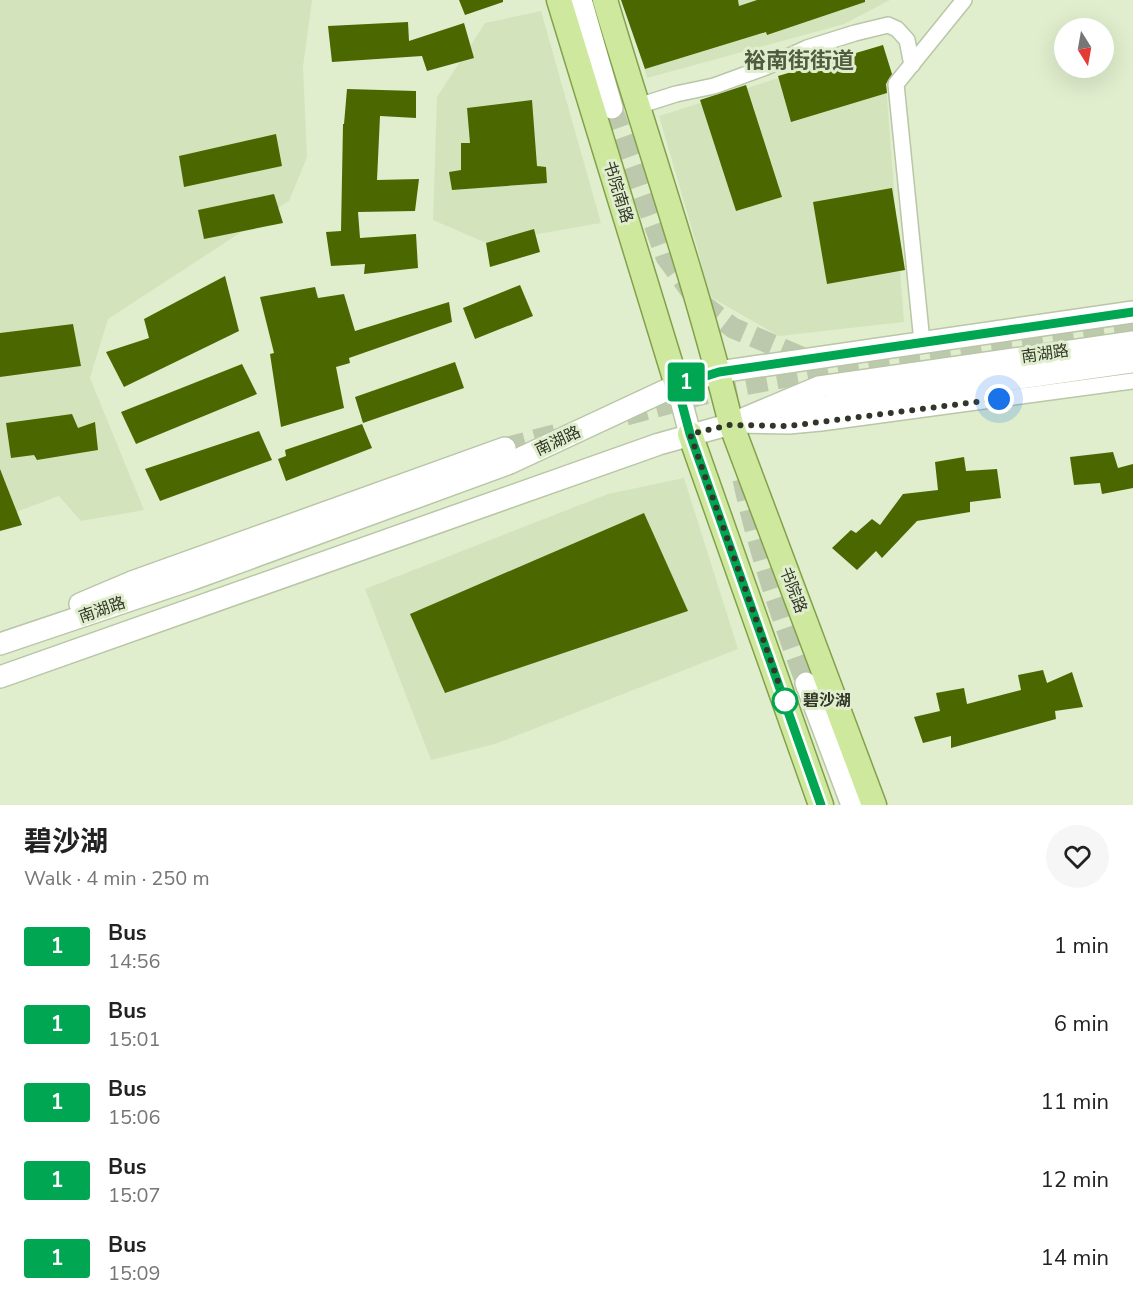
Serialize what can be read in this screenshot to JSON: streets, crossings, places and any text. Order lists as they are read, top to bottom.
{
  "streets": {
    "main road": ["书院南路", "南湖路", "书院路"]
  },
  "crossings": [
    ["书院南路", "南湖路"],
    ["南湖路", "书院路"]
  ],
  "districts": ["裕南街街道"],
  "places": ["碧沙湖"],
  "lines": ["bus line 1"],
  "north": "bottom",
  "page": {
    "on_map": "1",
    "heading": ["碧沙湖", "Walk · 4 min · 250 m"],
    "list": [
      {
        "mark": "1",
        "name": "Bus",
        "note": "14:56",
        "value": "1 min"
      },
      {
        "mark": "1",
        "name": "Bus",
        "note": "15:01",
        "value": "6 min"
      },
      {
        "mark": "1",
        "name": "Bus",
        "note": "15:06",
        "value": "11 min"
      },
      {
        "mark": "1",
        "name": "Bus",
        "note": "15:07",
        "value": "12 min"
      },
      {
        "mark": "1",
        "name": "Bus",
        "note": "15:09",
        "value": "14 min"
      }
    ]
  }
}
